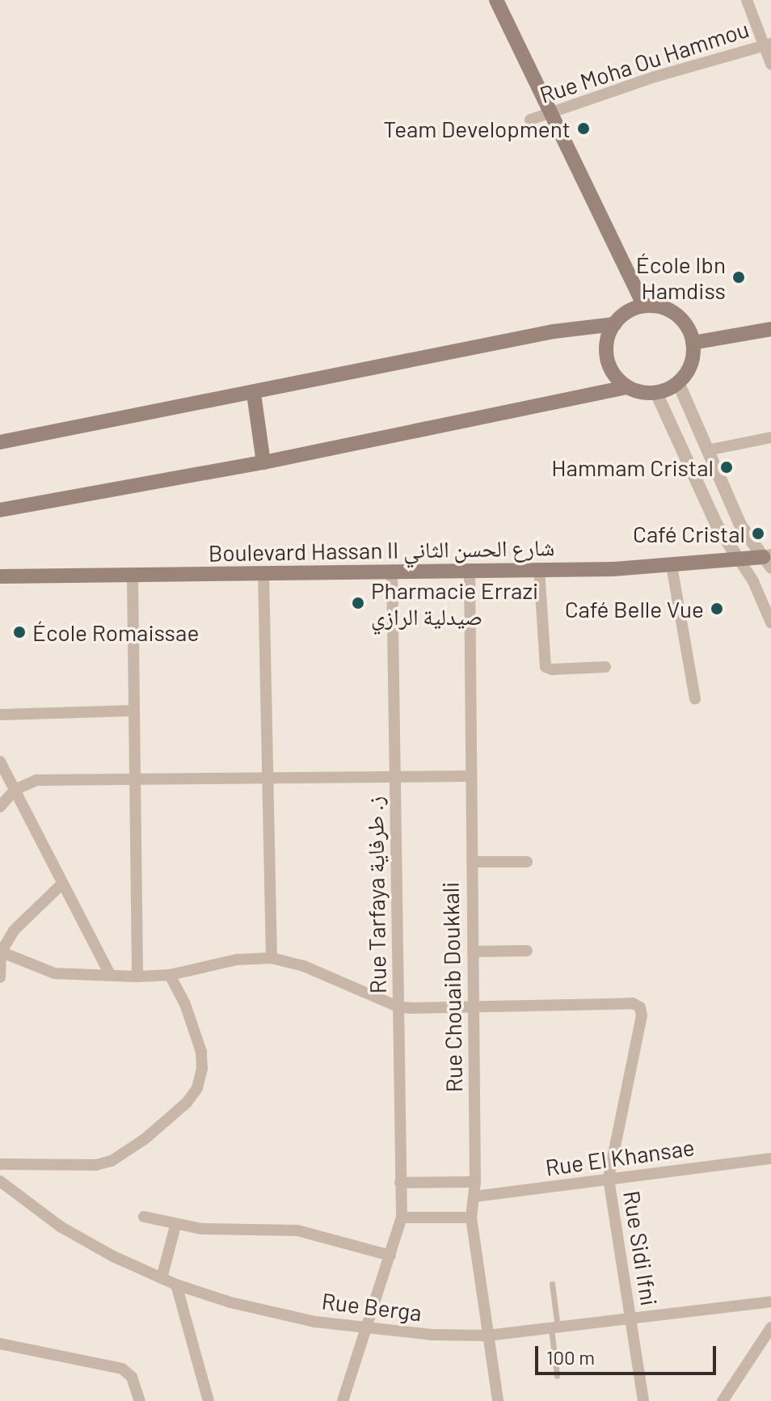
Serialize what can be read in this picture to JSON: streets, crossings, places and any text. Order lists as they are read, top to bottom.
{
  "streets": {
    "main road": ["Boulevard Hassan II شارع الحسن الثاني"],
    "street": [
      "Rue Moha Ou Hammou",
      "Rue Tarfaya ز. طرفاية",
      "Rue Chouaib Doukkali",
      "Rue El Khansae",
      "Rue Sidi Ifni",
      "Rue Berga"
    ]
  },
  "crossings": [
    ["Boulevard Hassan II شارع الحسن الثاني", "Rue Tarfaya ز. طرفاية"],
    ["Boulevard Hassan II شارع الحسن الثاني", "Rue Chouaib Doukkali"],
    ["Rue Tarfaya ز. طرفاية", "Rue Berga"],
    ["Rue Chouaib Doukkali", "Rue El Khansae"],
    ["Rue Chouaib Doukkali", "Rue Berga"],
    ["Rue El Khansae", "Rue Sidi Ifni"],
    ["Rue Sidi Ifni", "Rue Berga"]
  ],
  "places": [
    "Team Development",
    "École Ibn Hamdiss",
    "Hammam Cristal",
    "Café Cristal",
    "Pharmacie Errazi صيدلية الرازي",
    "Café Belle Vue",
    "École Romaissae"
  ],
  "scale_bar": "100 m"
}
